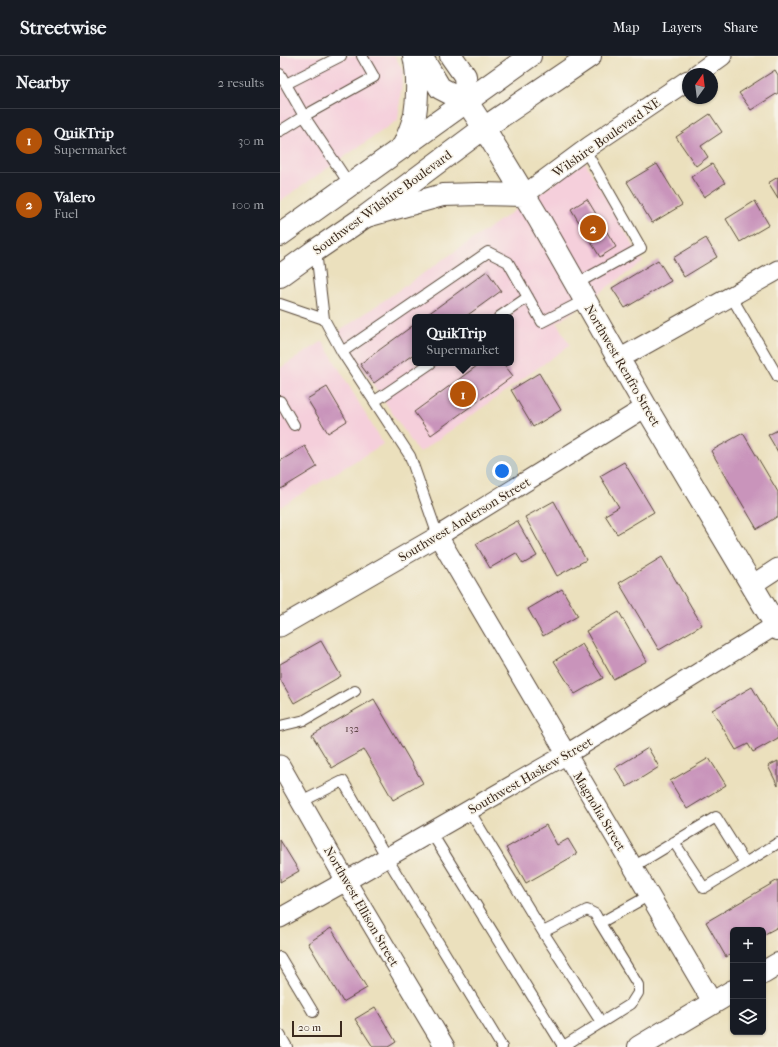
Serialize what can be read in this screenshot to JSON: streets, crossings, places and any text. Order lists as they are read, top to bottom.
{
  "streets": {
    "main road": ["Southwest Wilshire Boulevard", "Northwest Renfro Street"],
    "street": [
      "Wilshire Boulevard NE",
      "Southwest Anderson Street",
      "Southwest Haskew Street",
      "Magnolia Street",
      "Northwest Ellison Street"
    ]
  },
  "crossings": [
    ["Wilshire Boulevard NE", "Northwest Renfro Street"],
    ["Southwest Wilshire Boulevard", "Northwest Renfro Street"],
    ["Northwest Renfro Street", "Southwest Anderson Street"],
    ["Northwest Renfro Street", "Southwest Haskew Street"],
    ["Southwest Anderson Street", "Magnolia Street"],
    ["Southwest Haskew Street", "Magnolia Street"],
    ["Southwest Haskew Street", "Northwest Ellison Street"]
  ],
  "house_numbers": ["132"],
  "scale_bar": "20 m",
  "north": "top",
  "page": {
    "header": "Streetwise",
    "nav": ["Map", "Layers", "Share"],
    "heading": ["Nearby", "2 results"],
    "list": [
      {
        "mark": "1",
        "name": "QuikTrip",
        "note": "Supermarket",
        "value": "30 m"
      },
      {
        "mark": "2",
        "name": "Valero",
        "note": "Fuel",
        "value": "100 m"
      }
    ],
    "pins": ["2", "1"],
    "popup": ["QuikTrip", "Supermarket"],
    "map_buttons": ["+", "−"],
    "scale": "20 m"
  }
}
